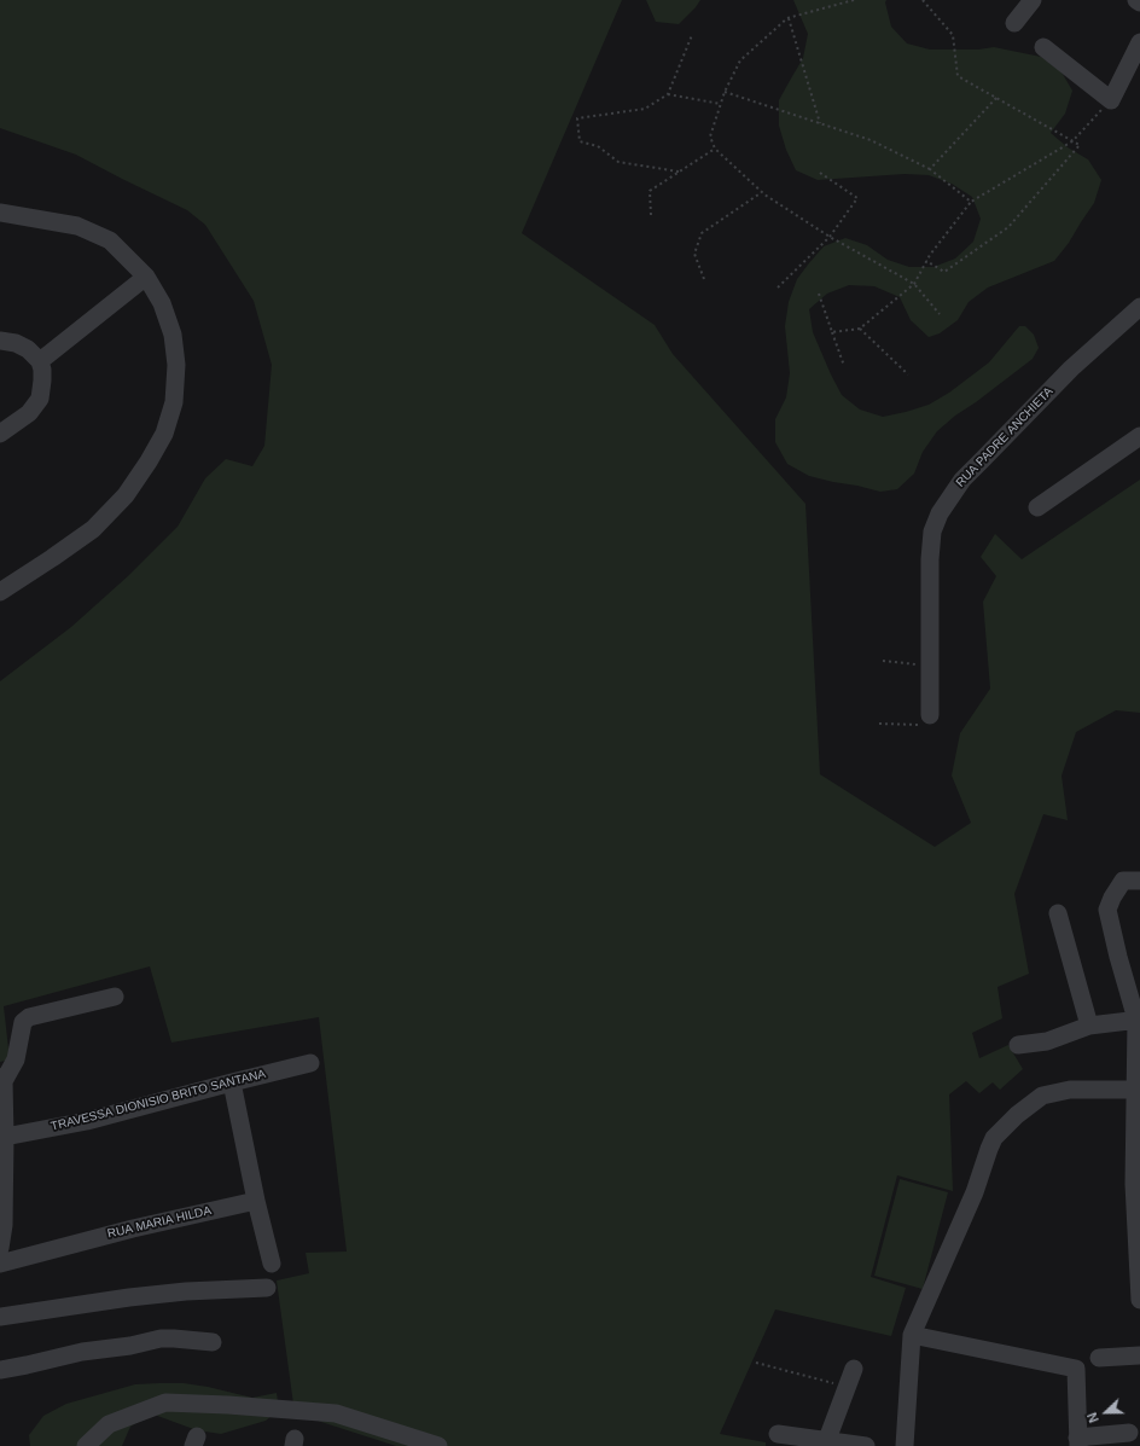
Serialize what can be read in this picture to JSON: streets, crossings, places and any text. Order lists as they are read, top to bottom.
{
  "streets": {
    "street": ["RUA PADRE ANCHIETA", "TRAVESSA DIONISIO BRITO SANTANA", "RUA MARIA HILDA"]
  },
  "north": "left"
}
